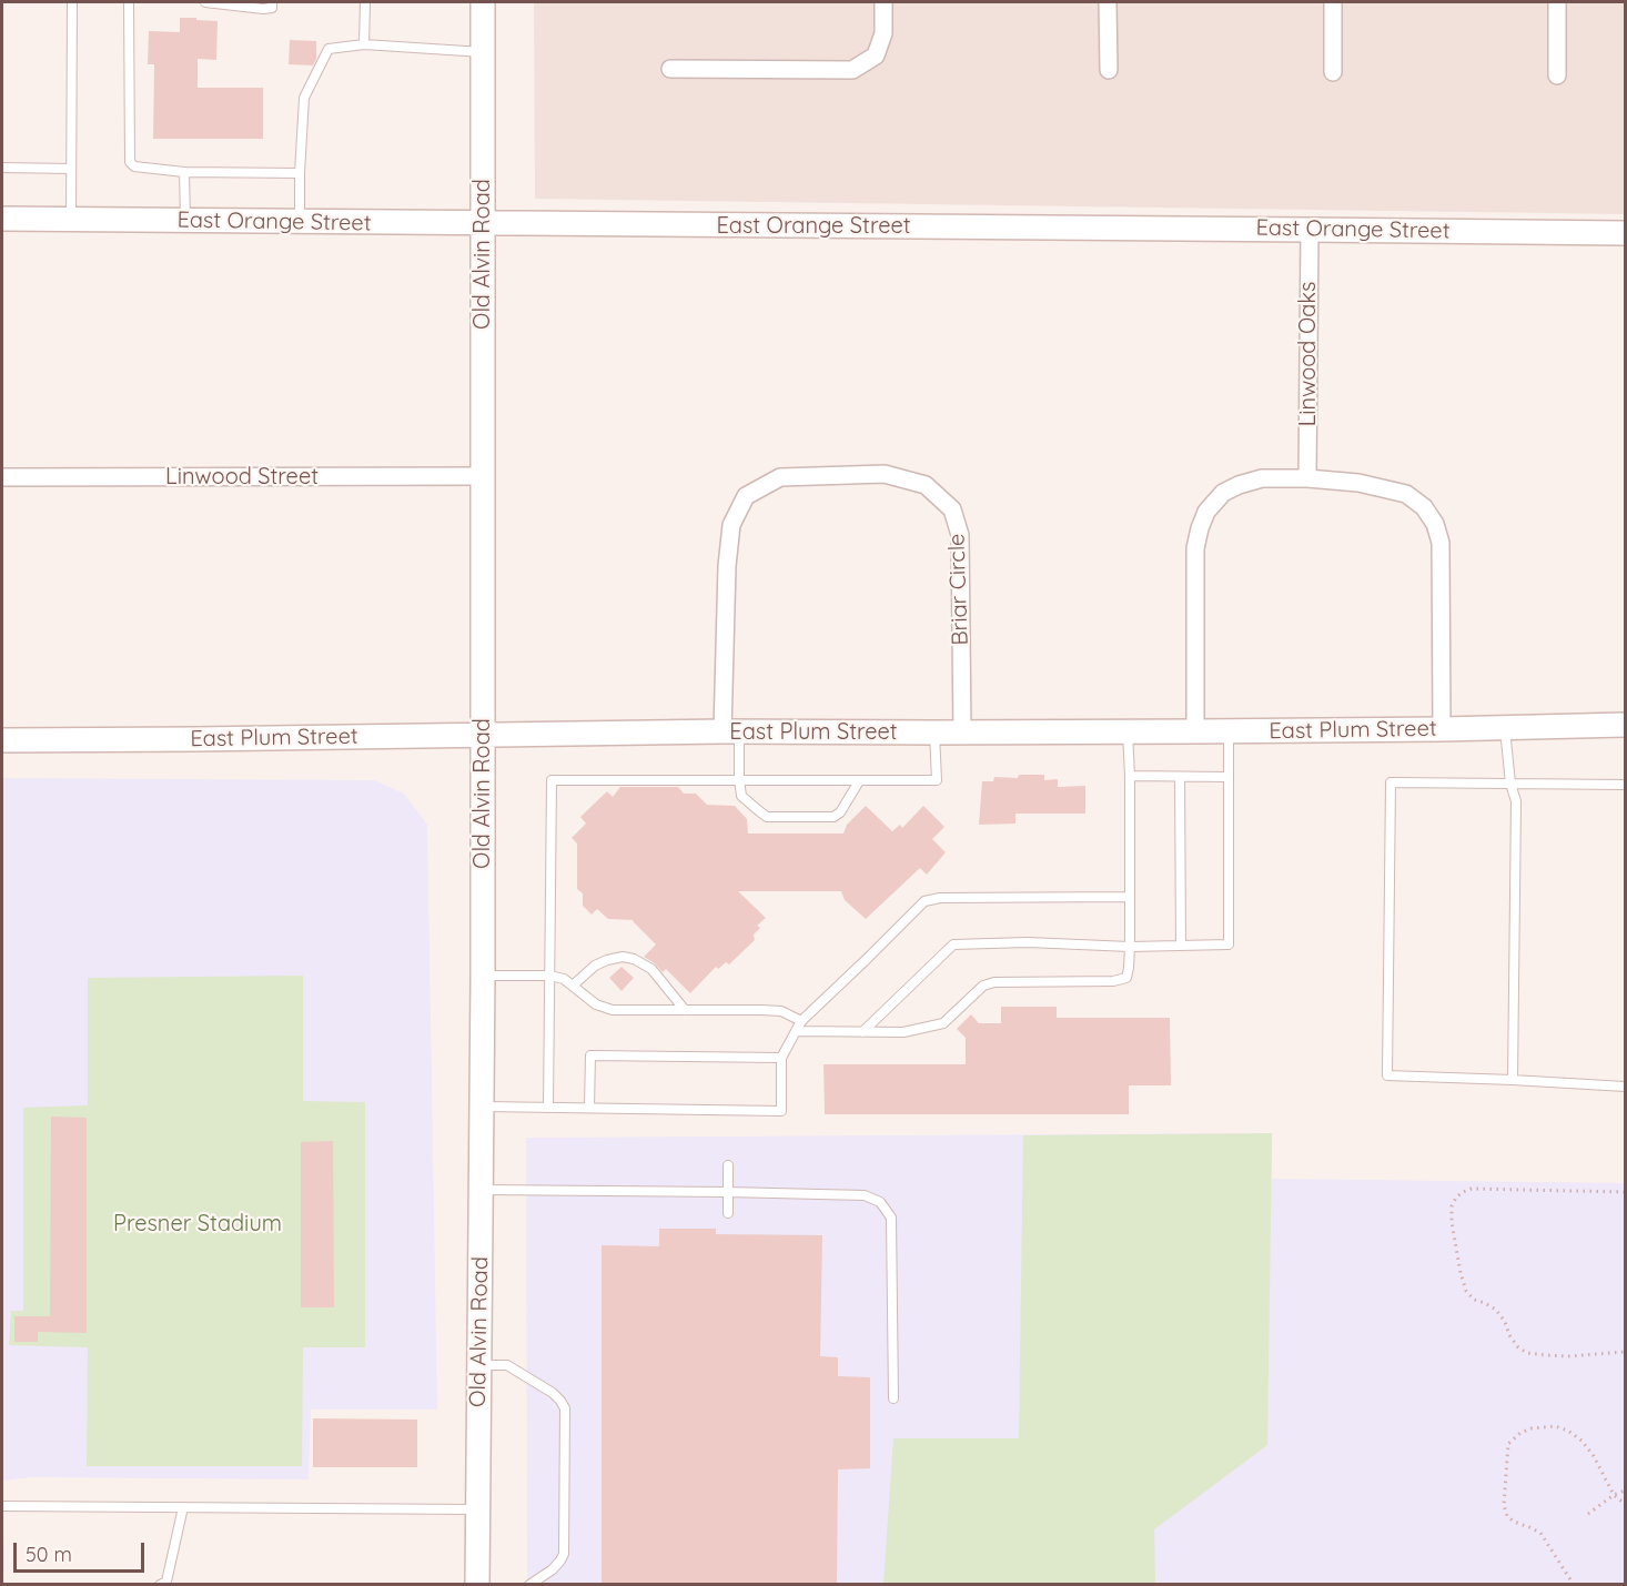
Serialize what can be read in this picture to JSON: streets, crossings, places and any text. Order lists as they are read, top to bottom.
{
  "streets": {
    "street": [
      "East Orange Street",
      "Old Alvin Road",
      "Linwood Oaks",
      "Linwood Street",
      "Briar Circle",
      "East Plum Street"
    ]
  },
  "crossings": [
    ["East Orange Street", "Old Alvin Road"],
    ["East Orange Street", "Linwood Oaks"],
    ["Old Alvin Road", "Linwood Street"],
    ["Old Alvin Road", "East Plum Street"],
    ["Briar Circle", "East Plum Street"]
  ],
  "parks": ["Presner Stadium"],
  "scale_bar": "50 m"
}
